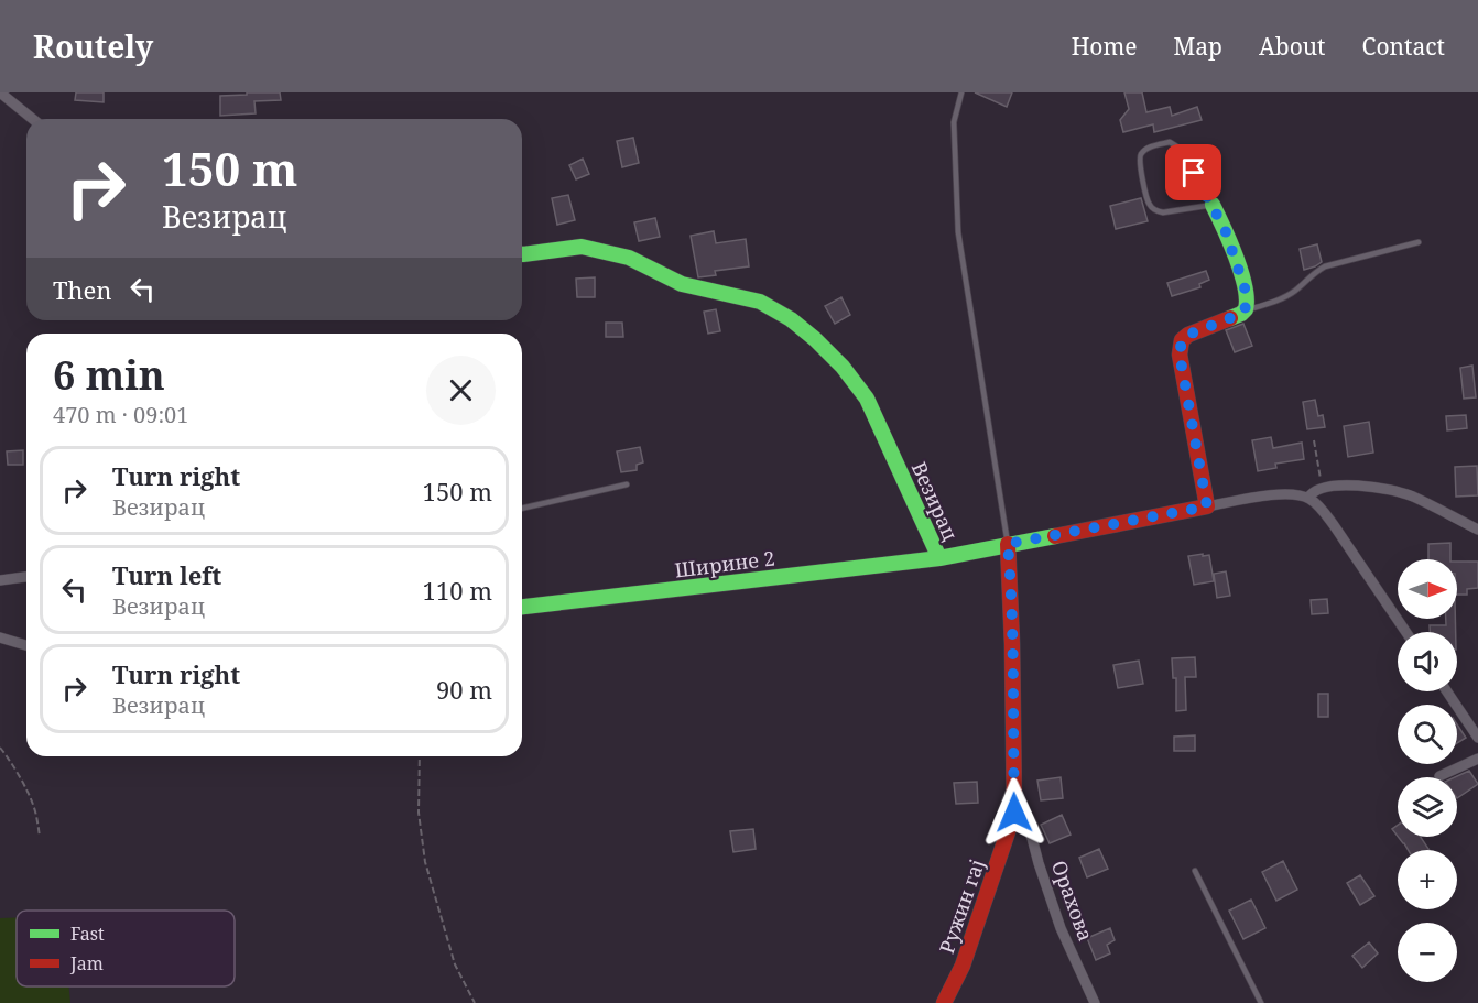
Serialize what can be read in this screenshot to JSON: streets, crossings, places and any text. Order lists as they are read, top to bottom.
{
  "streets": {
    "street": [
      "Везирац",
      "Ширине 2",
      "Орахова",
      "Ружин гај"
    ]
  },
  "crossings": [
    ["Везирац", "Ширине 2"],
    ["Везирац", "Ружин гај"],
    ["Орахова", "Ружин гај"]
  ],
  "legend": ["Fast", "Jam"],
  "north": "right",
  "page": {
    "header": "Routely",
    "nav": [
      "Home",
      "Map",
      "About",
      "Contact"
    ],
    "turn": ["150 m", "Везирац"],
    "then": "Then",
    "heading": ["6 min", "470 m · 09:01"],
    "list": [
      {
        "name": "Turn right",
        "note": "Везирац",
        "value": "150 m"
      },
      {
        "name": "Turn left",
        "note": "Везирац",
        "value": "110 m"
      },
      {
        "name": "Turn right",
        "note": "Везирац",
        "value": "90 m"
      }
    ],
    "map_buttons": ["+", "−"]
  }
}
